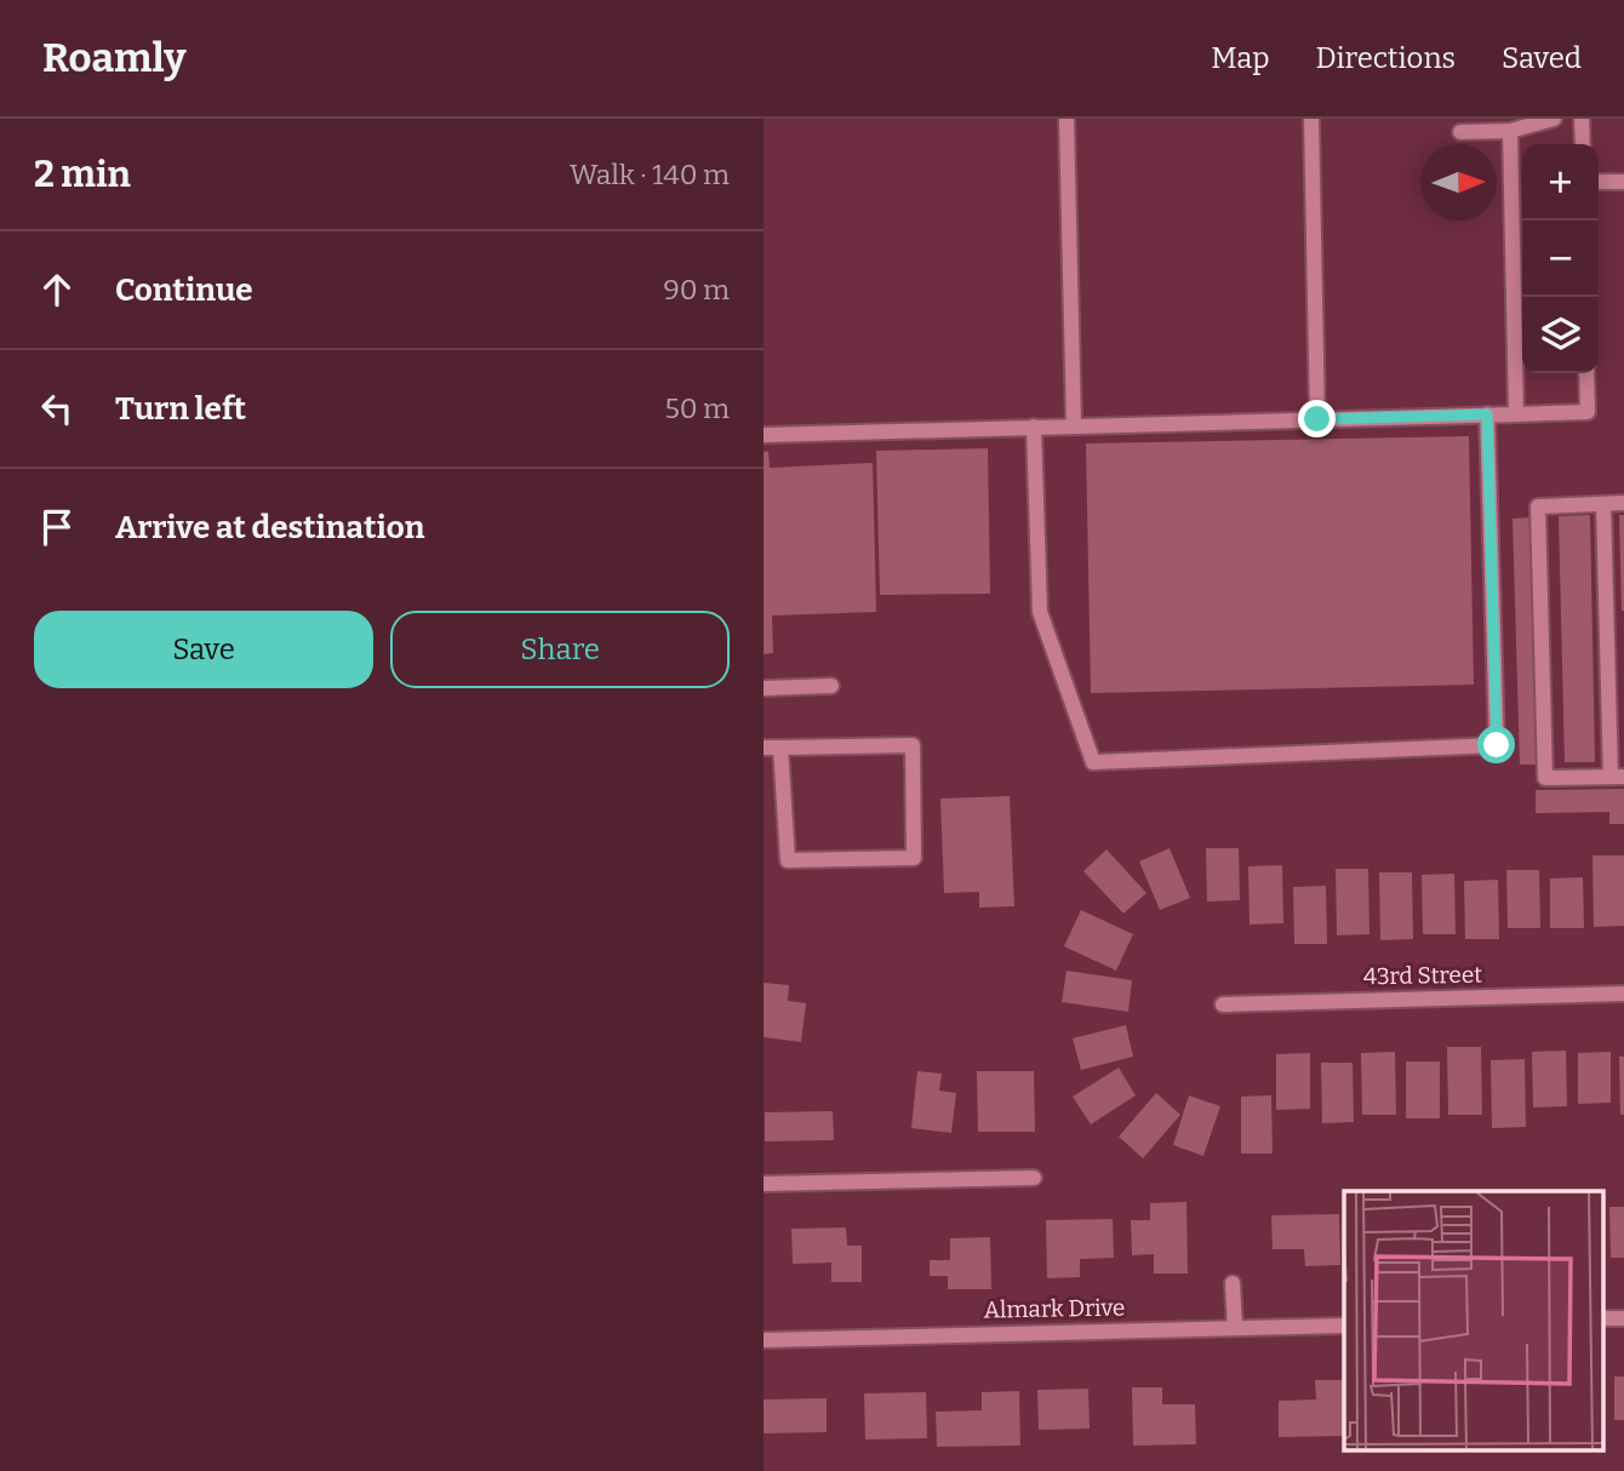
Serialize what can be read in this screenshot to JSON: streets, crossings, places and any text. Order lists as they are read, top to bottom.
{
  "streets": {
    "street": ["43rd Street", "Almark Drive"]
  },
  "north": "right",
  "page": {
    "header": "Roamly",
    "nav": ["Map", "Directions", "Saved"],
    "heading": ["2 min", "Walk · 140 m"],
    "map_buttons": ["+", "−"],
    "list": [
      ["Continue", "90 m"],
      ["Turn left", "50 m"],
      "Arrive at destination"
    ],
    "buttons": ["Save", "Share"]
  }
}
